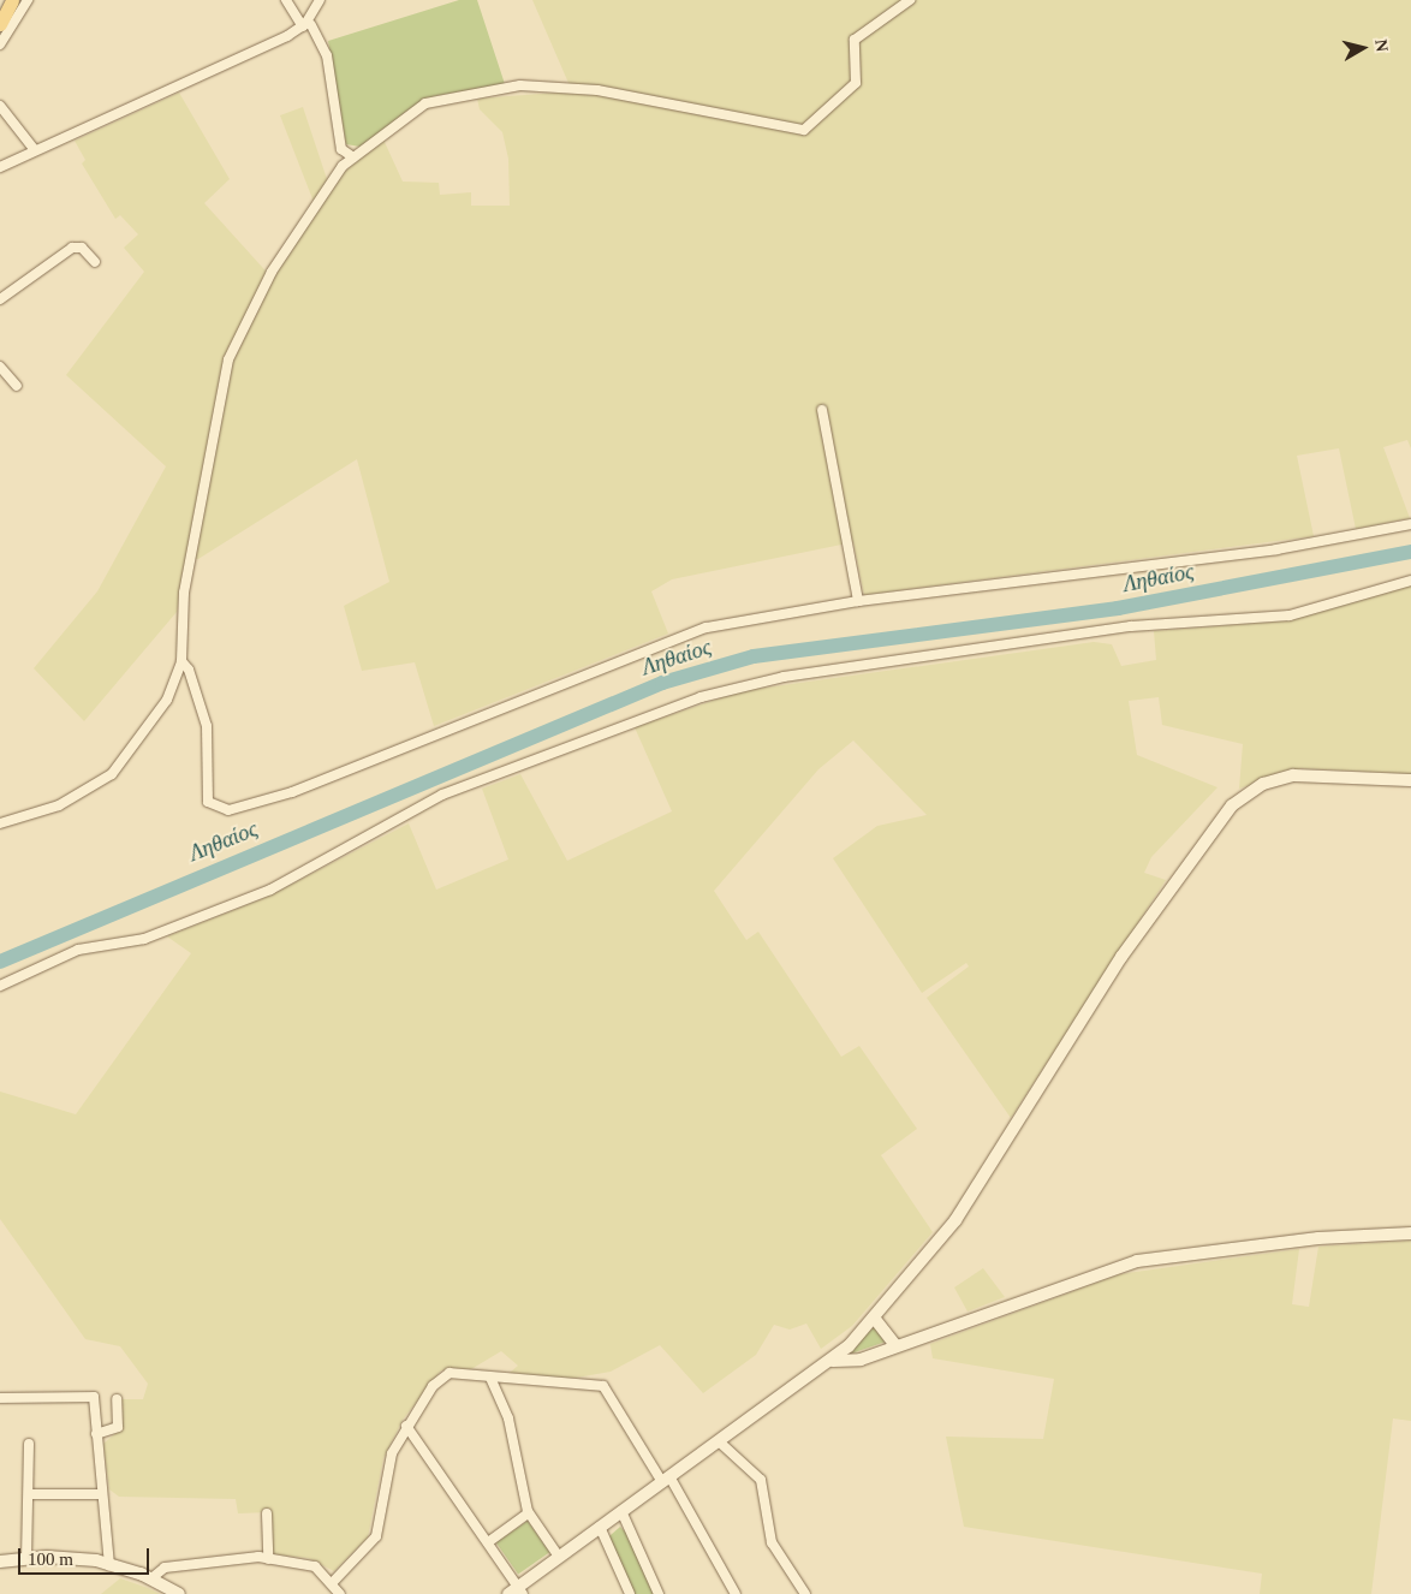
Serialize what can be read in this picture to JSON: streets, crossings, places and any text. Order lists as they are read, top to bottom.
{
  "water": ["Ληθαίος"],
  "scale_bar": "100 m",
  "north": "right"
}
